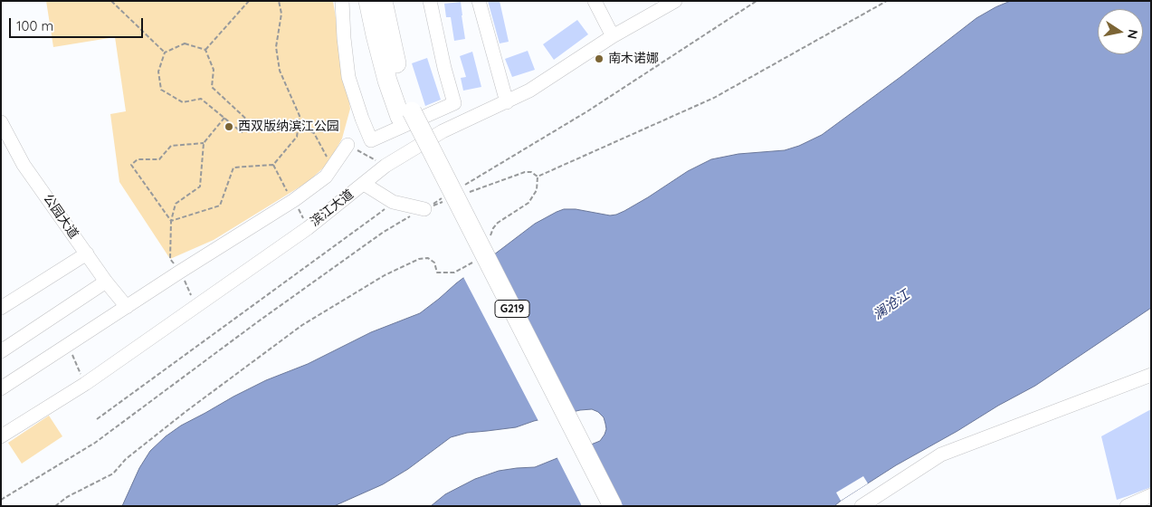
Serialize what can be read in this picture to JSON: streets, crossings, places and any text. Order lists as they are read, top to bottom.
{
  "streets": {
    "highway": ["G219"],
    "street": ["滨江大道", "公园大道"]
  },
  "water": ["澜沧江"],
  "places": ["南木诺娜", "西双版纳滨江公园"],
  "scale_bar": "100 m",
  "north": "right"
}
